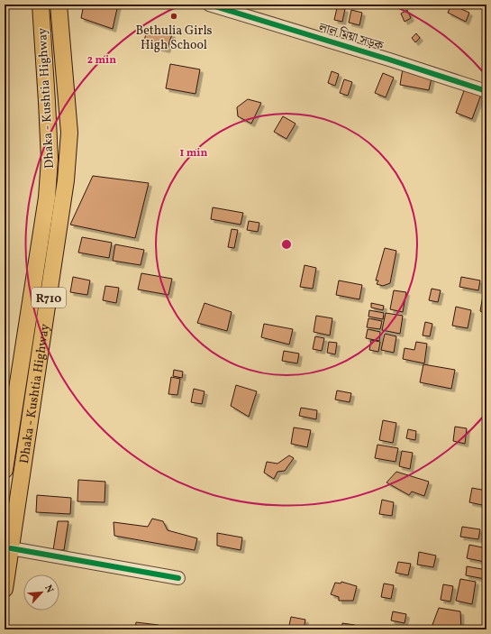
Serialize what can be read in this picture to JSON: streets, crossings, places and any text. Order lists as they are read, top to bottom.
{
  "streets": {
    "main road": ["Dhaka - Kushtia Highway", "R710"],
    "street": ["লাল মিয়া সড়ক"]
  },
  "places": ["Bethulia Girls High School"],
  "north": "top right",
  "rings": ["2 min", "1 min"]
}
